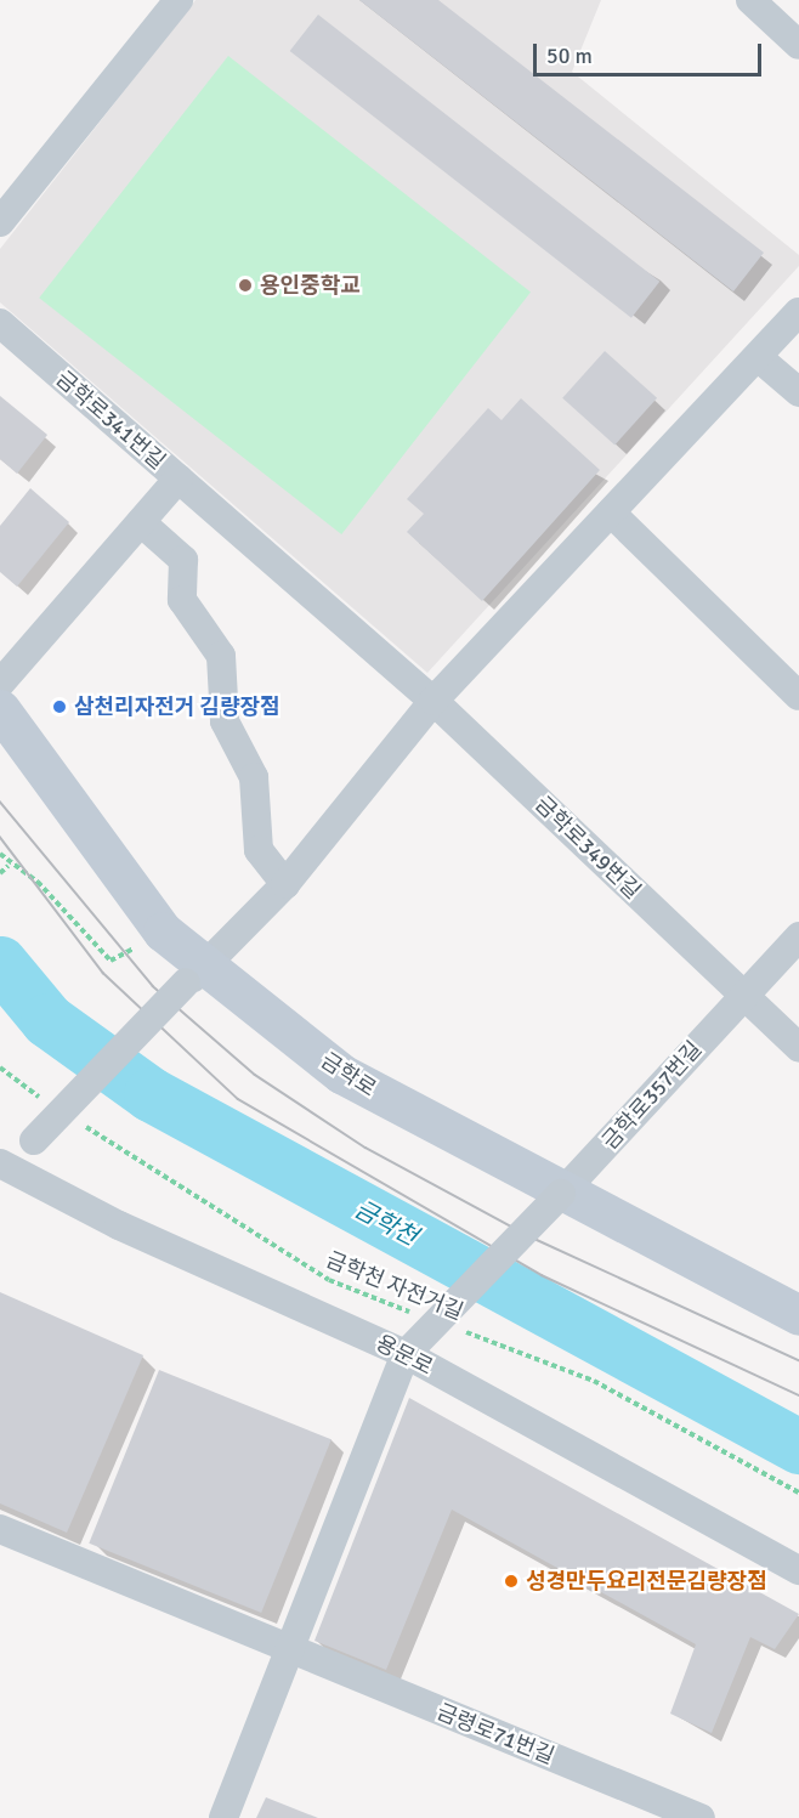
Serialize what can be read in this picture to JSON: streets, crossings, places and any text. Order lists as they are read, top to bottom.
{
  "streets": {
    "main road": ["금학로"],
    "street": [
      "금학로341번길",
      "금학로349번길",
      "금학로357번길",
      "용문로",
      "금령로71번길"
    ],
    "path": ["금학천 자전거길"]
  },
  "crossings": [
    ["금학로341번길", "금학로349번길"],
    ["금학로349번길", "금학로357번길"],
    ["금학로", "금학로357번길"],
    ["금학로357번길", "용문로"]
  ],
  "water": ["금학천"],
  "places": ["용인중학교", "삼천리자전거 김량장점", "성경만두요리전문김량장점"],
  "scale_bar": "50 m"
}
